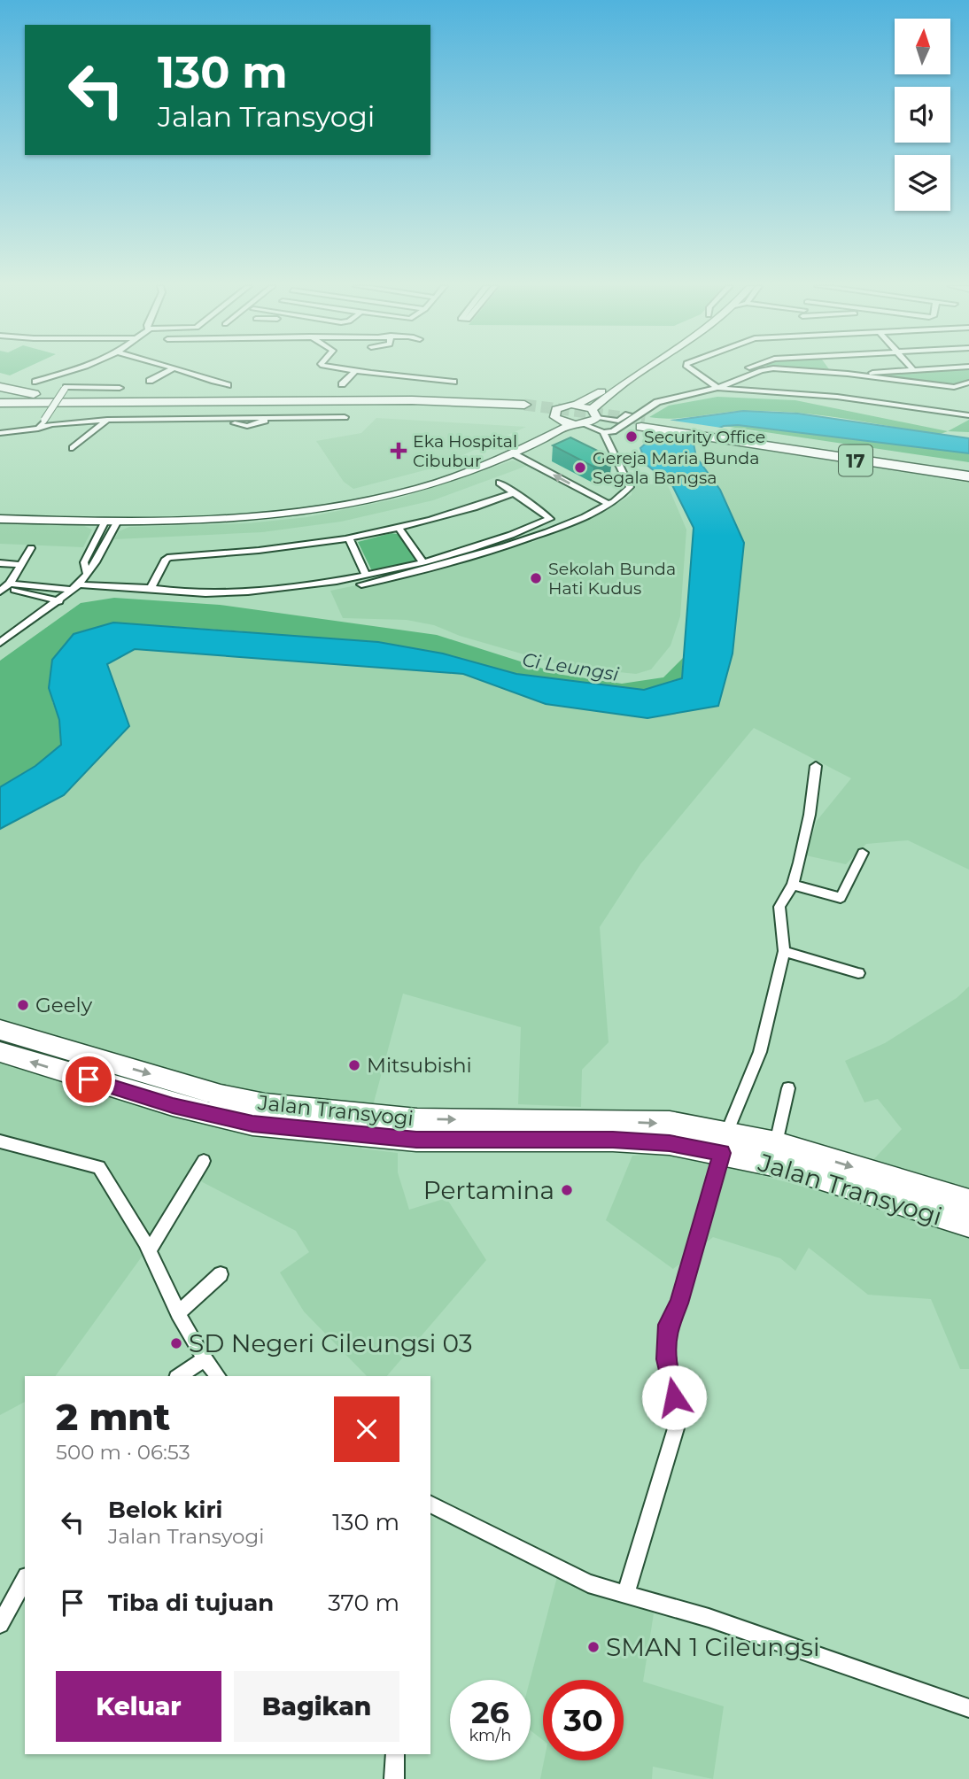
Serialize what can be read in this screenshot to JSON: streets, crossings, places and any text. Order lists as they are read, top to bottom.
{
  "streets": {
    "highway": ["17", "Jalan Transyogi"]
  },
  "water": ["Ci Leungsi"],
  "places": {
    "other": [
      "Security Office",
      "Gereja Maria Bunda Segala Bangsa",
      "Sekolah Bunda Hati Kudus",
      "Geely",
      "Mitsubishi",
      "Pertamina",
      "SD Negeri Cileungsi 03",
      "SMAN 1 Cileungsi"
    ],
    "health": ["Eka Hospital Cibubur"]
  },
  "north": "top",
  "page": {
    "turn": ["130 m", "Jalan Transyogi"],
    "heading": ["2 mnt", "500 m · 06:53"],
    "list": [
      {
        "name": "Belok kiri",
        "note": "Jalan Transyogi",
        "value": "130 m"
      },
      {
        "name": "Tiba di tujuan",
        "value": "370 m"
      }
    ],
    "buttons": ["Keluar", "Bagikan"],
    "speed": "26 km/h",
    "limit": "30"
  }
}
